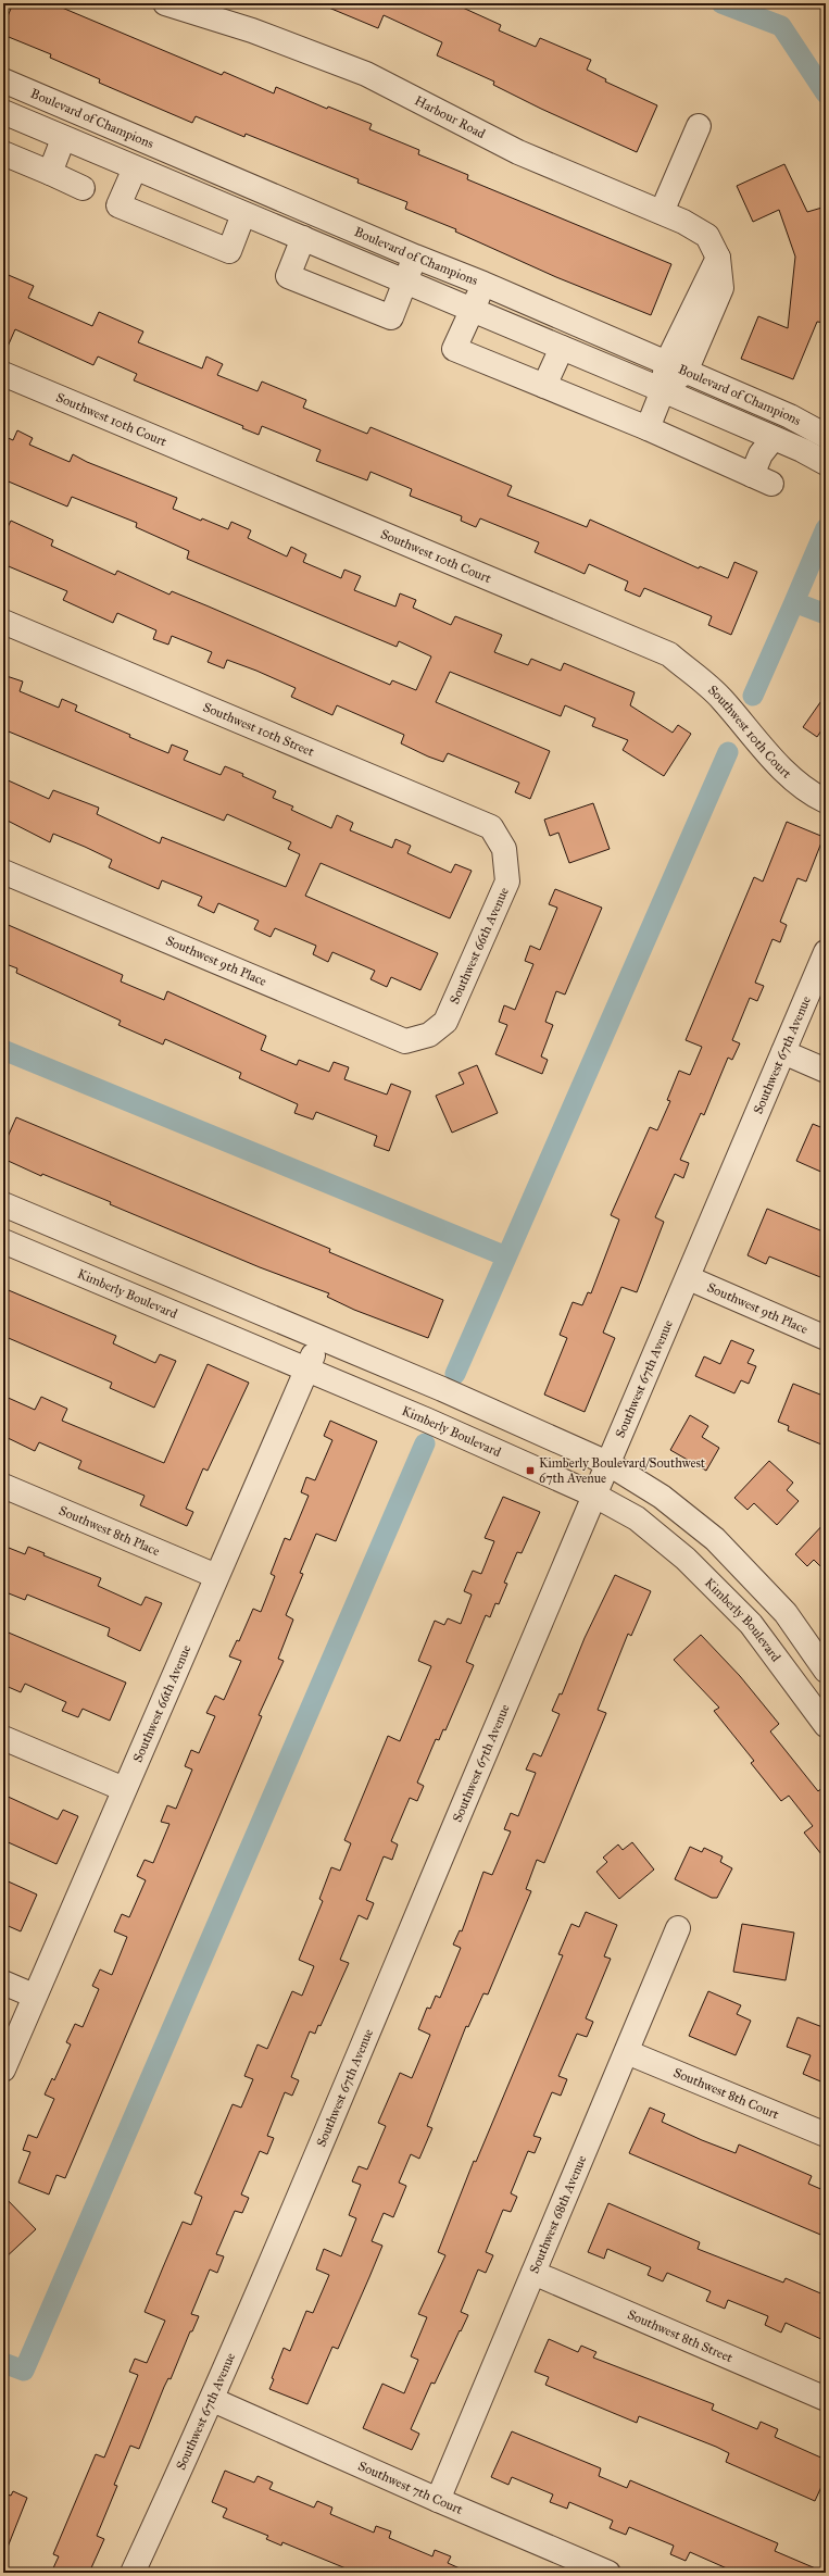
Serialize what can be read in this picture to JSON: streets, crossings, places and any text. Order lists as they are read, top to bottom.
{
  "streets": {
    "street": [
      "Harbour Road",
      "Boulevard of Champions",
      "Southwest 10th Court",
      "Southwest 10th Street",
      "Southwest 66th Avenue",
      "Southwest 9th Place",
      "Southwest 67th Avenue",
      "Kimberly Boulevard",
      "Southwest 8th Place",
      "Southwest 8th Court",
      "Southwest 68th Avenue",
      "Southwest 8th Street",
      "Southwest 7th Court"
    ]
  },
  "crossings": [
    ["Harbour Road", "Boulevard of Champions"],
    ["Southwest 10th Street", "Southwest 66th Avenue"],
    ["Southwest 66th Avenue", "Southwest 9th Place"],
    ["Southwest 66th Avenue", "Kimberly Boulevard"],
    ["Southwest 66th Avenue", "Southwest 8th Place"],
    ["Southwest 9th Place", "Southwest 67th Avenue"],
    ["Southwest 67th Avenue", "Kimberly Boulevard"],
    ["Southwest 67th Avenue", "Southwest 7th Court"],
    ["Southwest 8th Court", "Southwest 68th Avenue"],
    ["Southwest 68th Avenue", "Southwest 8th Street"],
    ["Southwest 68th Avenue", "Southwest 7th Court"]
  ],
  "places": {
    "transit": ["Kimberly Boulevard/Southwest 67th Avenue"]
  }
}
